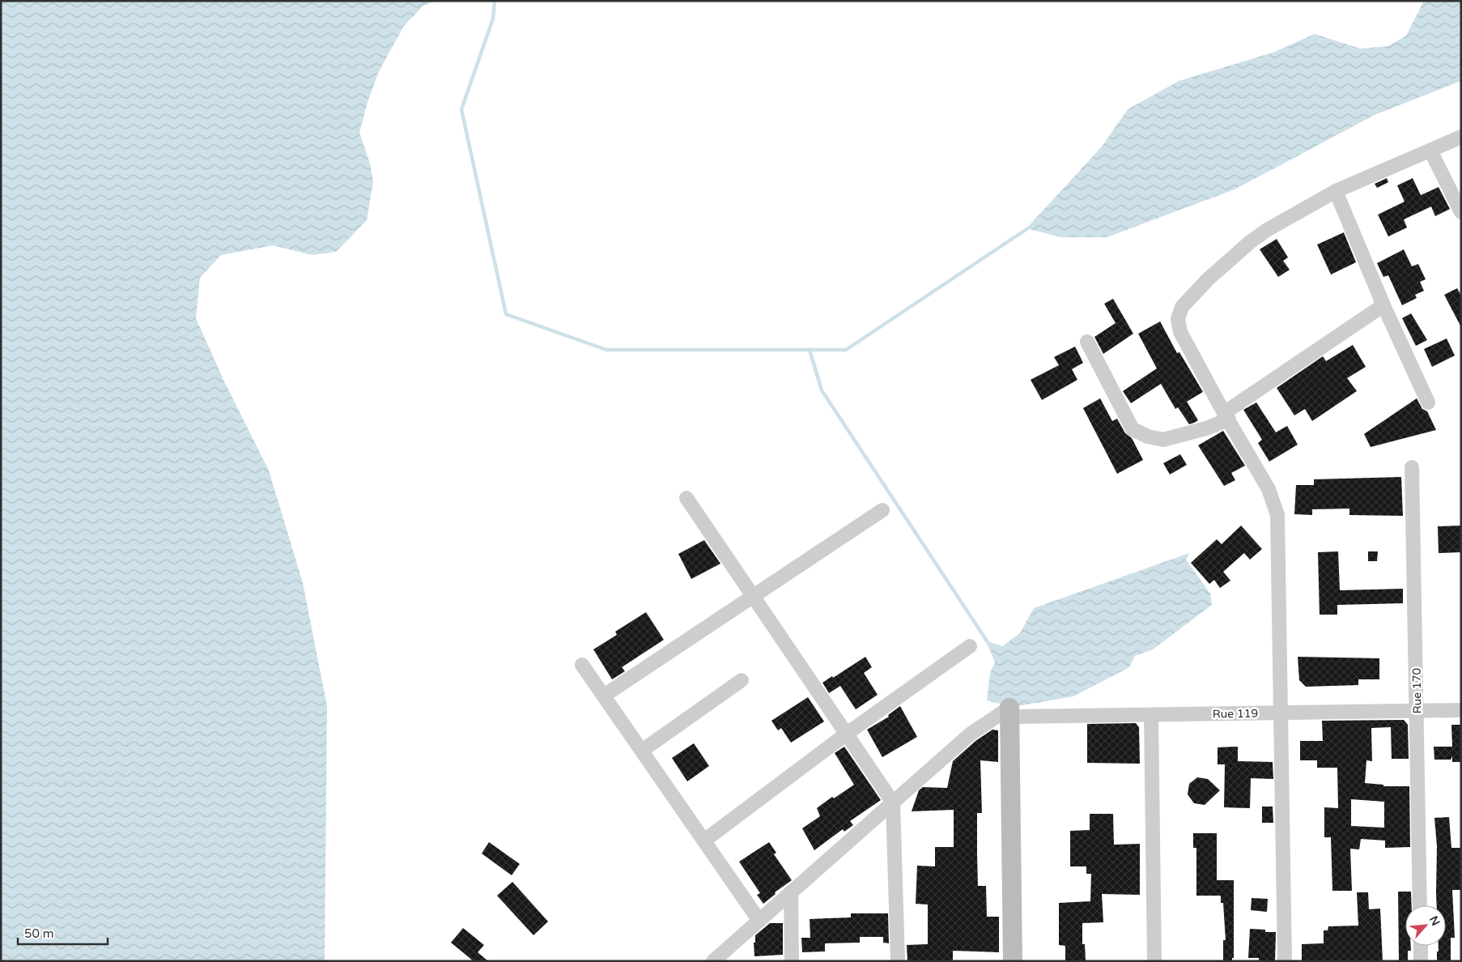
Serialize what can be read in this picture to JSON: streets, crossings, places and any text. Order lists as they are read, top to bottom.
{
  "streets": {
    "street": ["Rue 170", "Rue 119"]
  },
  "crossings": [
    ["Rue 170", "Rue 119"]
  ],
  "scale_bar": "50 m",
  "north": "top right"
}
